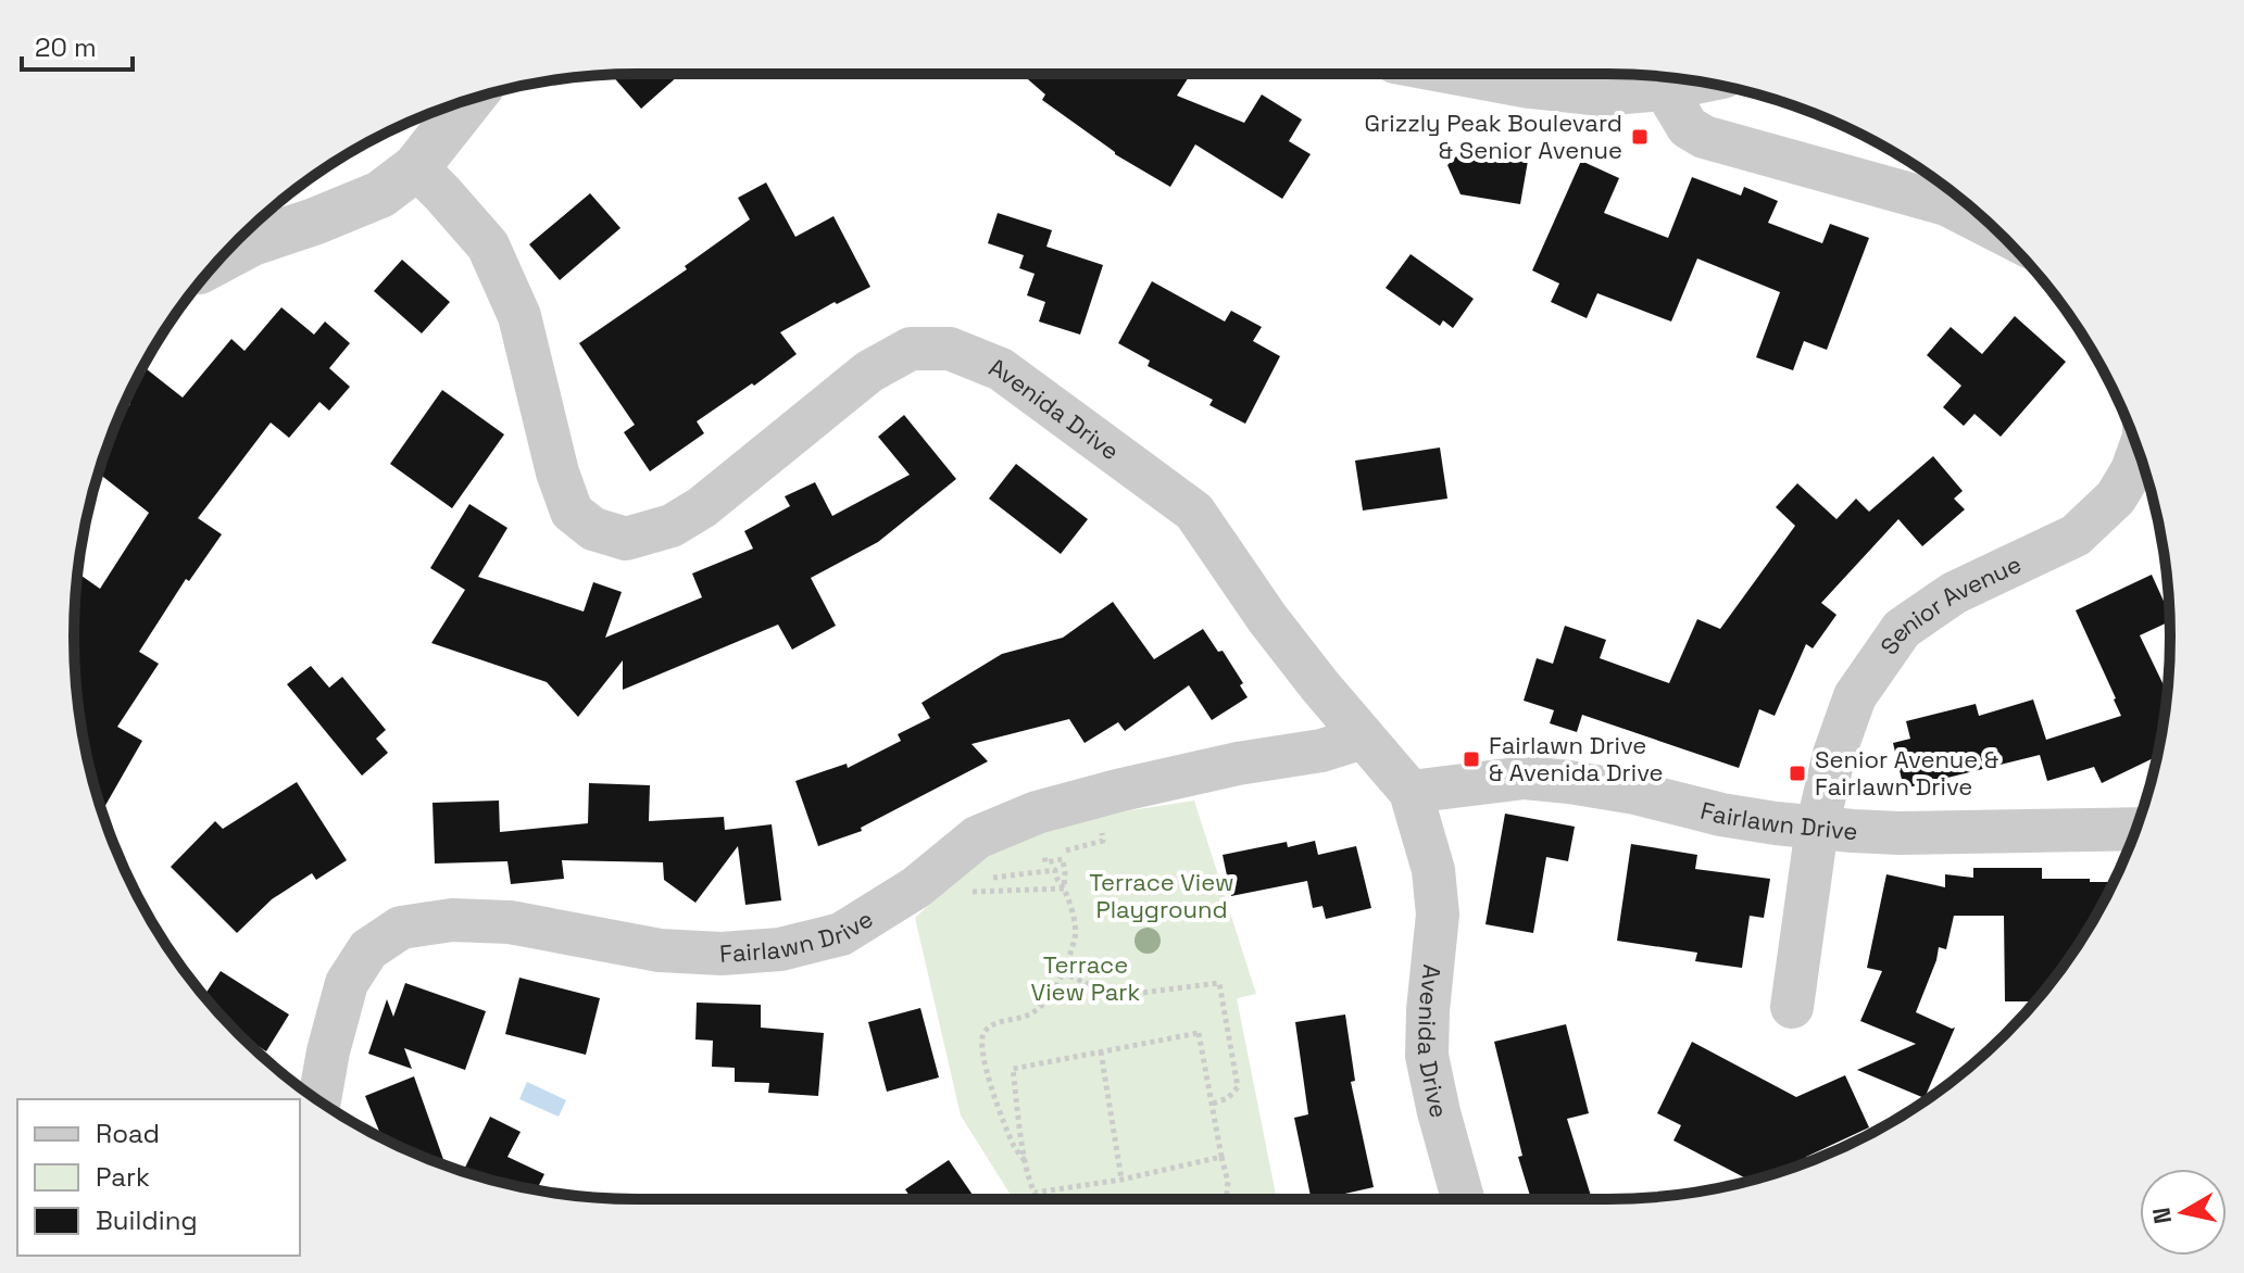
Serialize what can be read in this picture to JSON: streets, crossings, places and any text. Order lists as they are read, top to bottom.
{
  "streets": {
    "street": ["Avenida Drive", "Senior Avenue", "Fairlawn Drive"]
  },
  "crossings": [
    ["Avenida Drive", "Fairlawn Drive"],
    ["Senior Avenue", "Fairlawn Drive"]
  ],
  "parks": ["Terrace View Playground", "Terrace View Park"],
  "places": {
    "transit": ["Grizzly Peak Boulevard & Senior Avenue", "Fairlawn Drive & Avenida Drive", "Senior Avenue & Fairlawn Drive"]
  },
  "legend": ["Road", "Park", "Building"],
  "scale_bar": "20 m",
  "north": "left"
}
